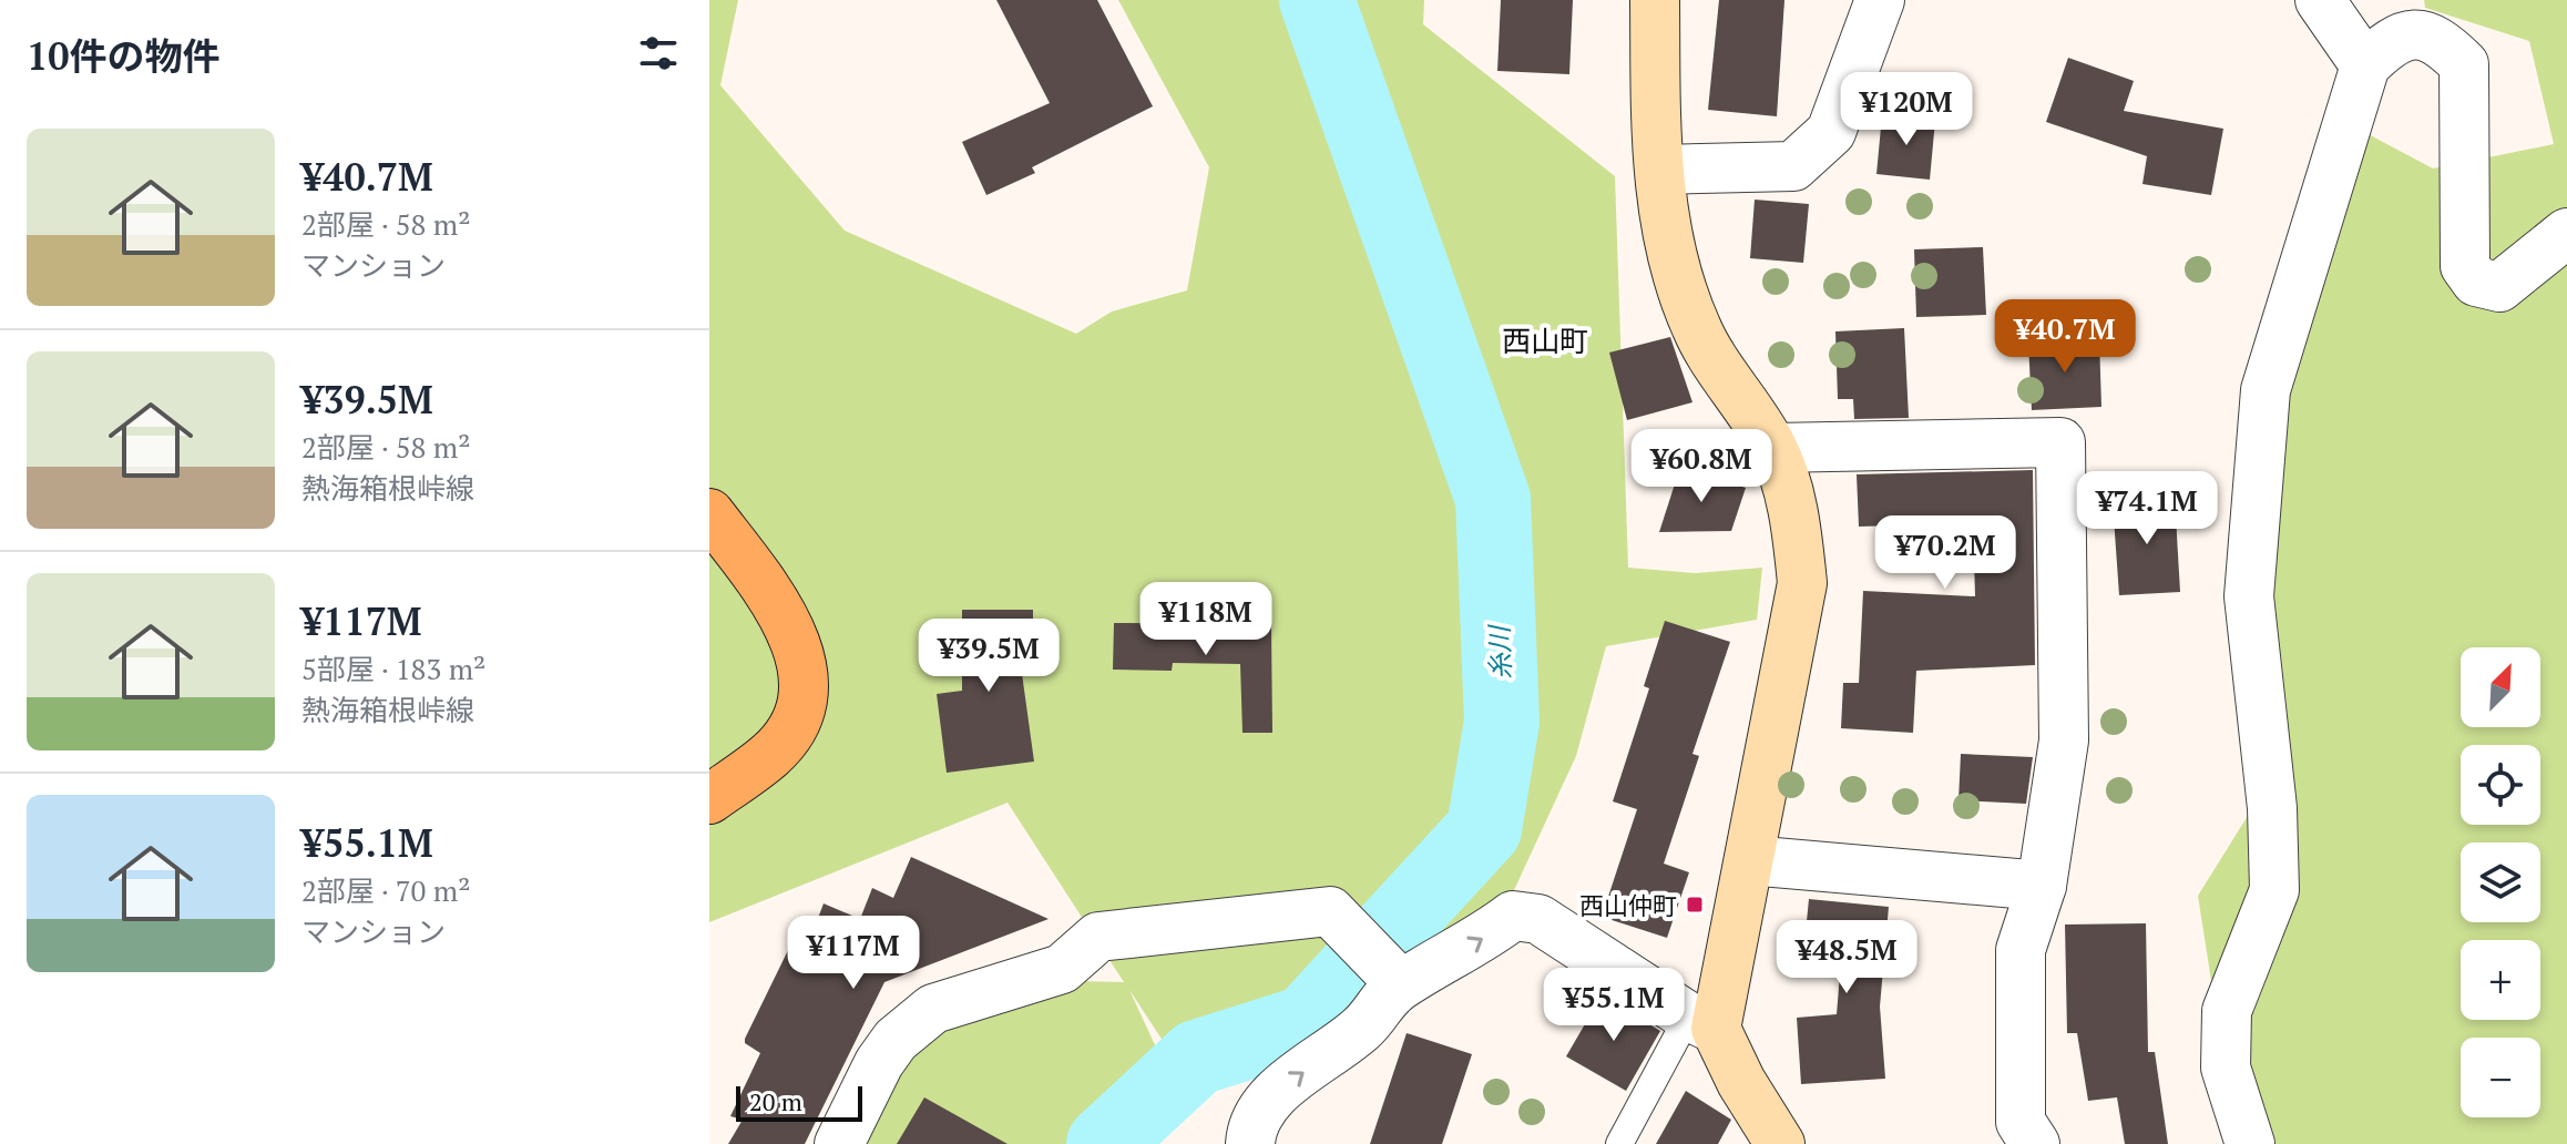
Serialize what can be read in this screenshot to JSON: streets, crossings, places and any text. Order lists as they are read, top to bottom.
{
  "districts": ["西山町"],
  "water": ["糸川"],
  "places": {
    "transit": ["西山仲町"]
  },
  "scale_bar": "20 m",
  "north": "top right",
  "page": {
    "heading": "10件の物件",
    "price": [
      "¥120M",
      "¥40.7M",
      "¥60.8M",
      "¥74.1M",
      "¥70.2M",
      "¥118M",
      "¥39.5M",
      "¥117M",
      "¥48.5M",
      "¥55.1M"
    ],
    "list": [
      {
        "name": "¥40.7M",
        "note": "2部屋 · 58 m² · マンション"
      },
      {
        "name": "¥39.5M",
        "note": "2部屋 · 58 m² · 熱海箱根峠線"
      },
      {
        "name": "¥117M",
        "note": "5部屋 · 183 m² · 熱海箱根峠線"
      },
      {
        "name": "¥55.1M",
        "note": "2部屋 · 70 m² · マンション"
      }
    ],
    "map_buttons": ["+", "−"],
    "scale": "20 m"
  }
}
